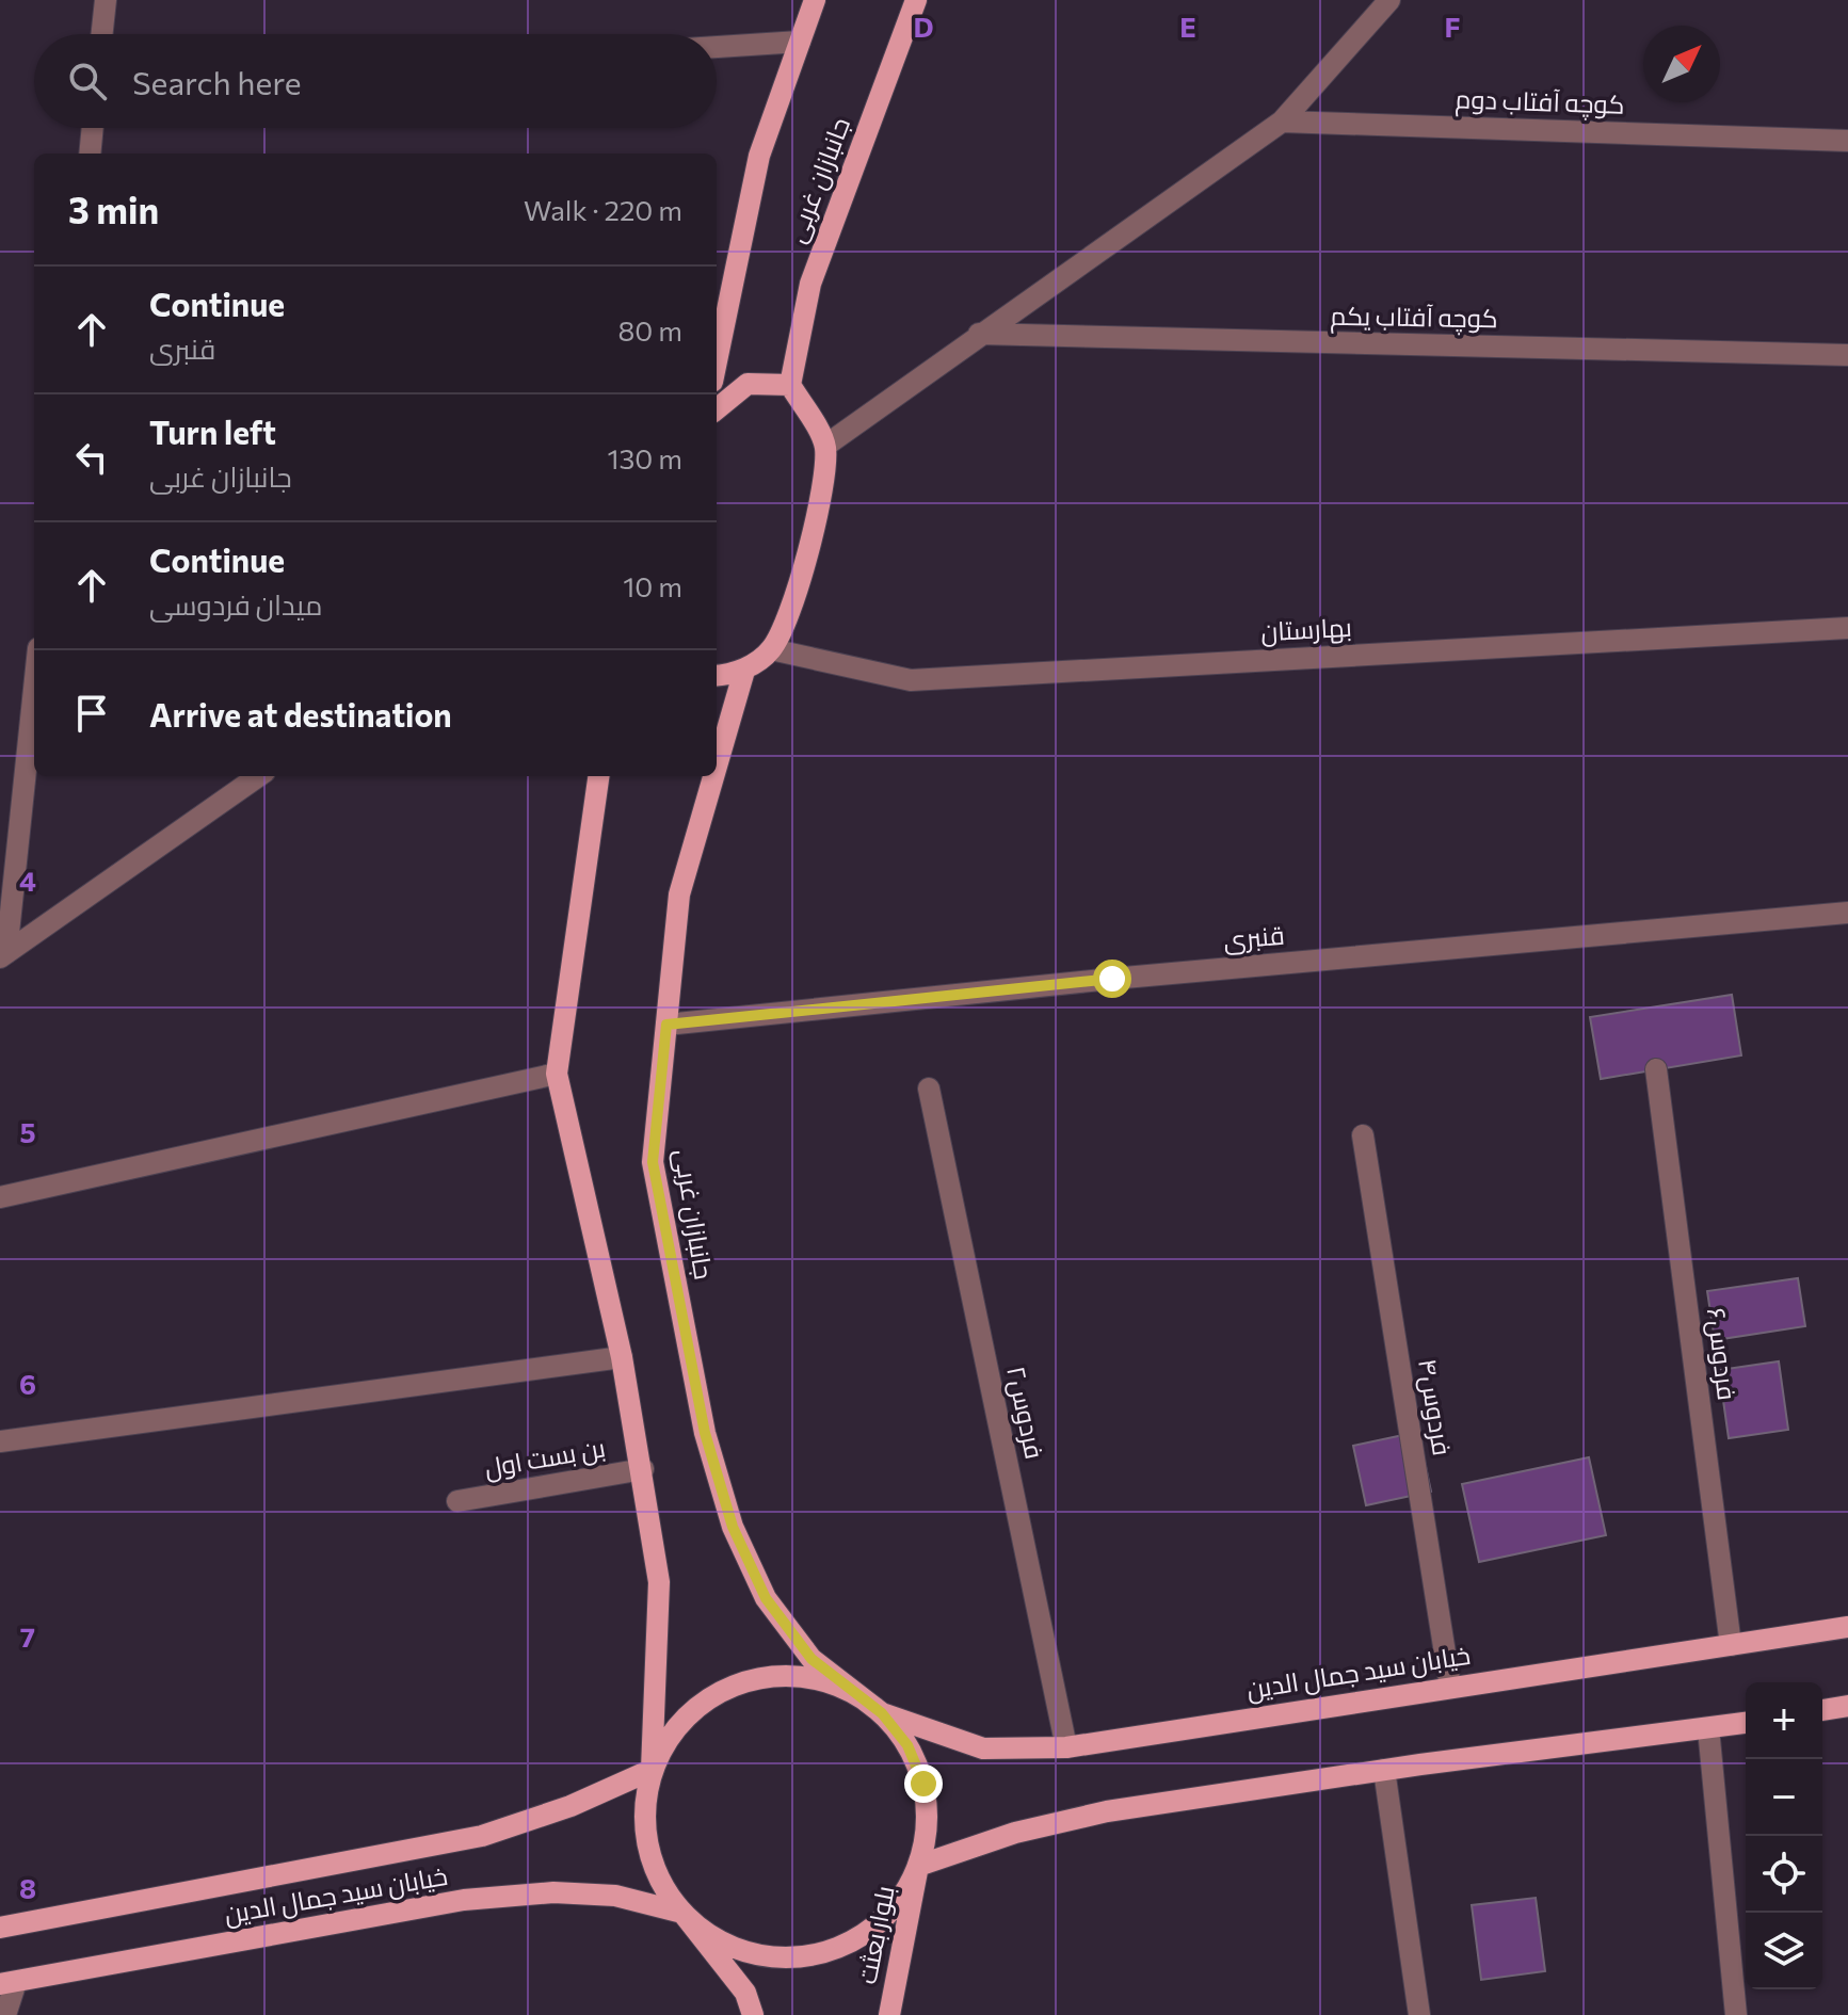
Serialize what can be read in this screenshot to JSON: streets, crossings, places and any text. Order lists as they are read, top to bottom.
{
  "streets": {
    "main road": ["جانبازان غربی", "خیابان سید جمال الدین", "بلوار بعثت"],
    "street": [
      "کوچه آفتاب دوم",
      "کوچه آفتاب یکم",
      "بهارستان",
      "قنبری",
      "فردوس۶",
      "فردوس۴",
      "فردوس۲",
      "بن بست اول"
    ]
  },
  "crossings": [
    ["جانبازان غربی", "قنبری"],
    ["جانبازان غربی", "خیابان سید جمال الدین"],
    ["جانبازان غربی", "بلوار بعثت"],
    ["فردوس۶", "خیابان سید جمال الدین"],
    ["فردوس۴", "خیابان سید جمال الدین"],
    ["فردوس۲", "خیابان سید جمال الدین"],
    ["خیابان سید جمال الدین", "بلوار بعثت"]
  ],
  "north": "top right",
  "page": {
    "search": "Search here",
    "heading": ["3 min", "Walk · 220 m"],
    "list": [
      ["Continue", "قنبری", "80 m"],
      ["Turn left", "جانبازان غربی", "130 m"],
      ["Continue", "میدان فردوسی", "10 m"],
      "Arrive at destination"
    ],
    "map_buttons": ["+", "−"]
  },
  "grid": {
    "columns": ["D", "E", "F"],
    "rows": [
      "4",
      "5",
      "6",
      "7",
      "8"
    ]
  }
}
